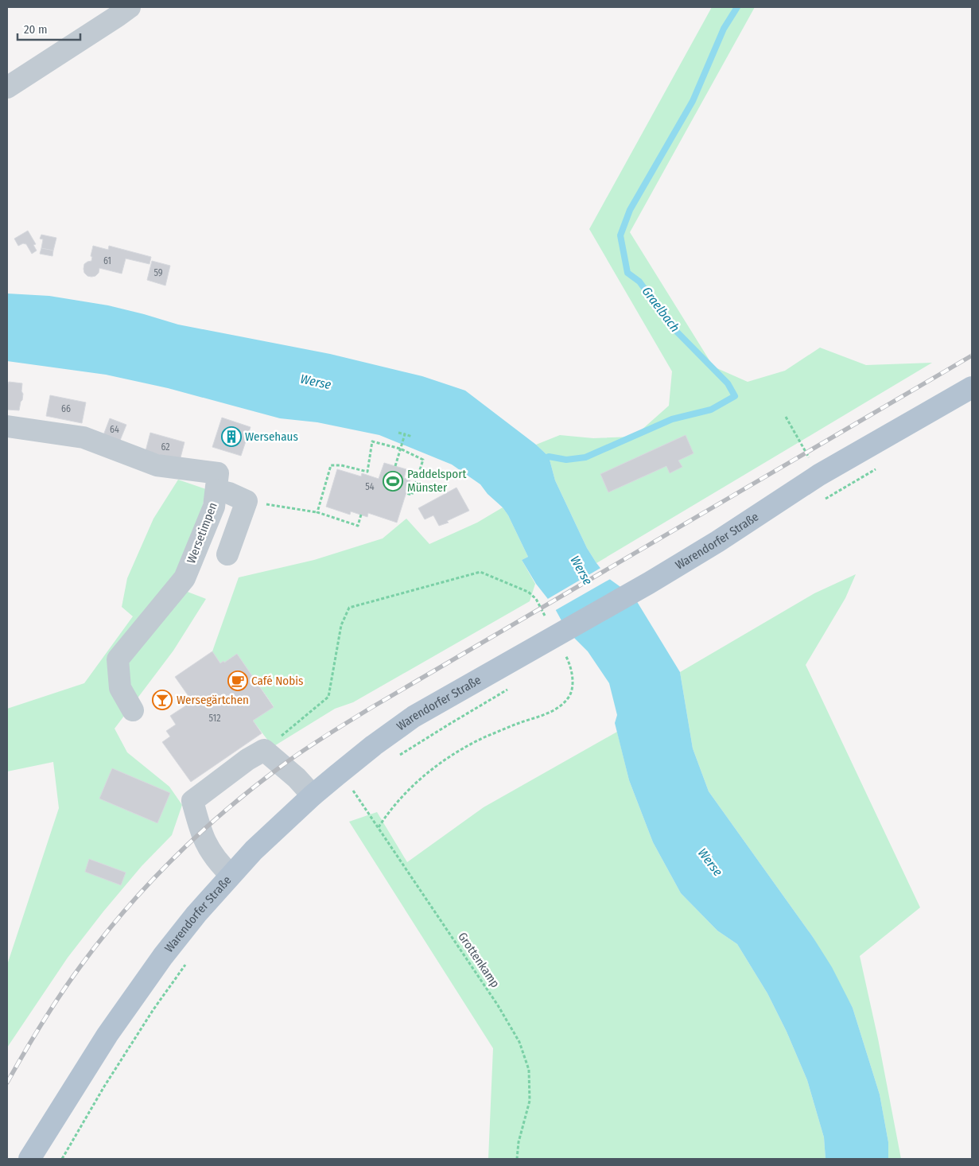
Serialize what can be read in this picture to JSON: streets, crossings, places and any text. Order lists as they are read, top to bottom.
{
  "streets": {
    "main road": ["Warendorfer Straße"],
    "street": ["Wersetimpen"],
    "path": ["Grottenkamp"]
  },
  "water": ["Graelbach", "Werse"],
  "places": {
    "building": ["Wersehaus"],
    "sports": ["Paddelsport Münster"],
    "cafe": ["Café Nobis"],
    "bar": ["Wersegärtchen"]
  },
  "house_numbers": [
    "61",
    "59",
    "66",
    "64",
    "62",
    "54",
    "512"
  ],
  "scale_bar": "20 m"
}
